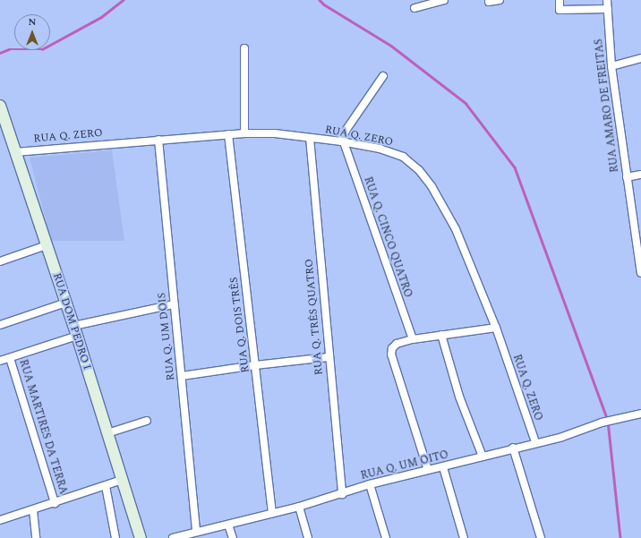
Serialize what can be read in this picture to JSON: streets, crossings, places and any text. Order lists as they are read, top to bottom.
{
  "streets": {
    "street": [
      "RUA AMARO DE FREITAS",
      "RUA Q. ZERO",
      "RUA Q. CINCO QUATRO",
      "RUA Q. TRÊS QUATRO",
      "RUA DOM PEDRO I",
      "RUA Q. DOIS TRÊS",
      "RUA Q. UM DOIS",
      "RUA MARTIRES DA TERRA",
      "RUA Q. UM OITO"
    ]
  },
  "crossings": [
    ["RUA Q. ZERO", "RUA Q. CINCO QUATRO"],
    ["RUA Q. ZERO", "RUA Q. TRÊS QUATRO"],
    ["RUA Q. ZERO", "RUA DOM PEDRO I"],
    ["RUA Q. ZERO", "RUA Q. DOIS TRÊS"],
    ["RUA Q. ZERO", "RUA Q. UM DOIS"],
    ["RUA Q. ZERO", "RUA Q. UM OITO"],
    ["RUA Q. TRÊS QUATRO", "RUA Q. UM OITO"],
    ["RUA Q. DOIS TRÊS", "RUA Q. UM OITO"],
    ["RUA Q. UM DOIS", "RUA Q. UM OITO"]
  ],
  "north": "top"
}
